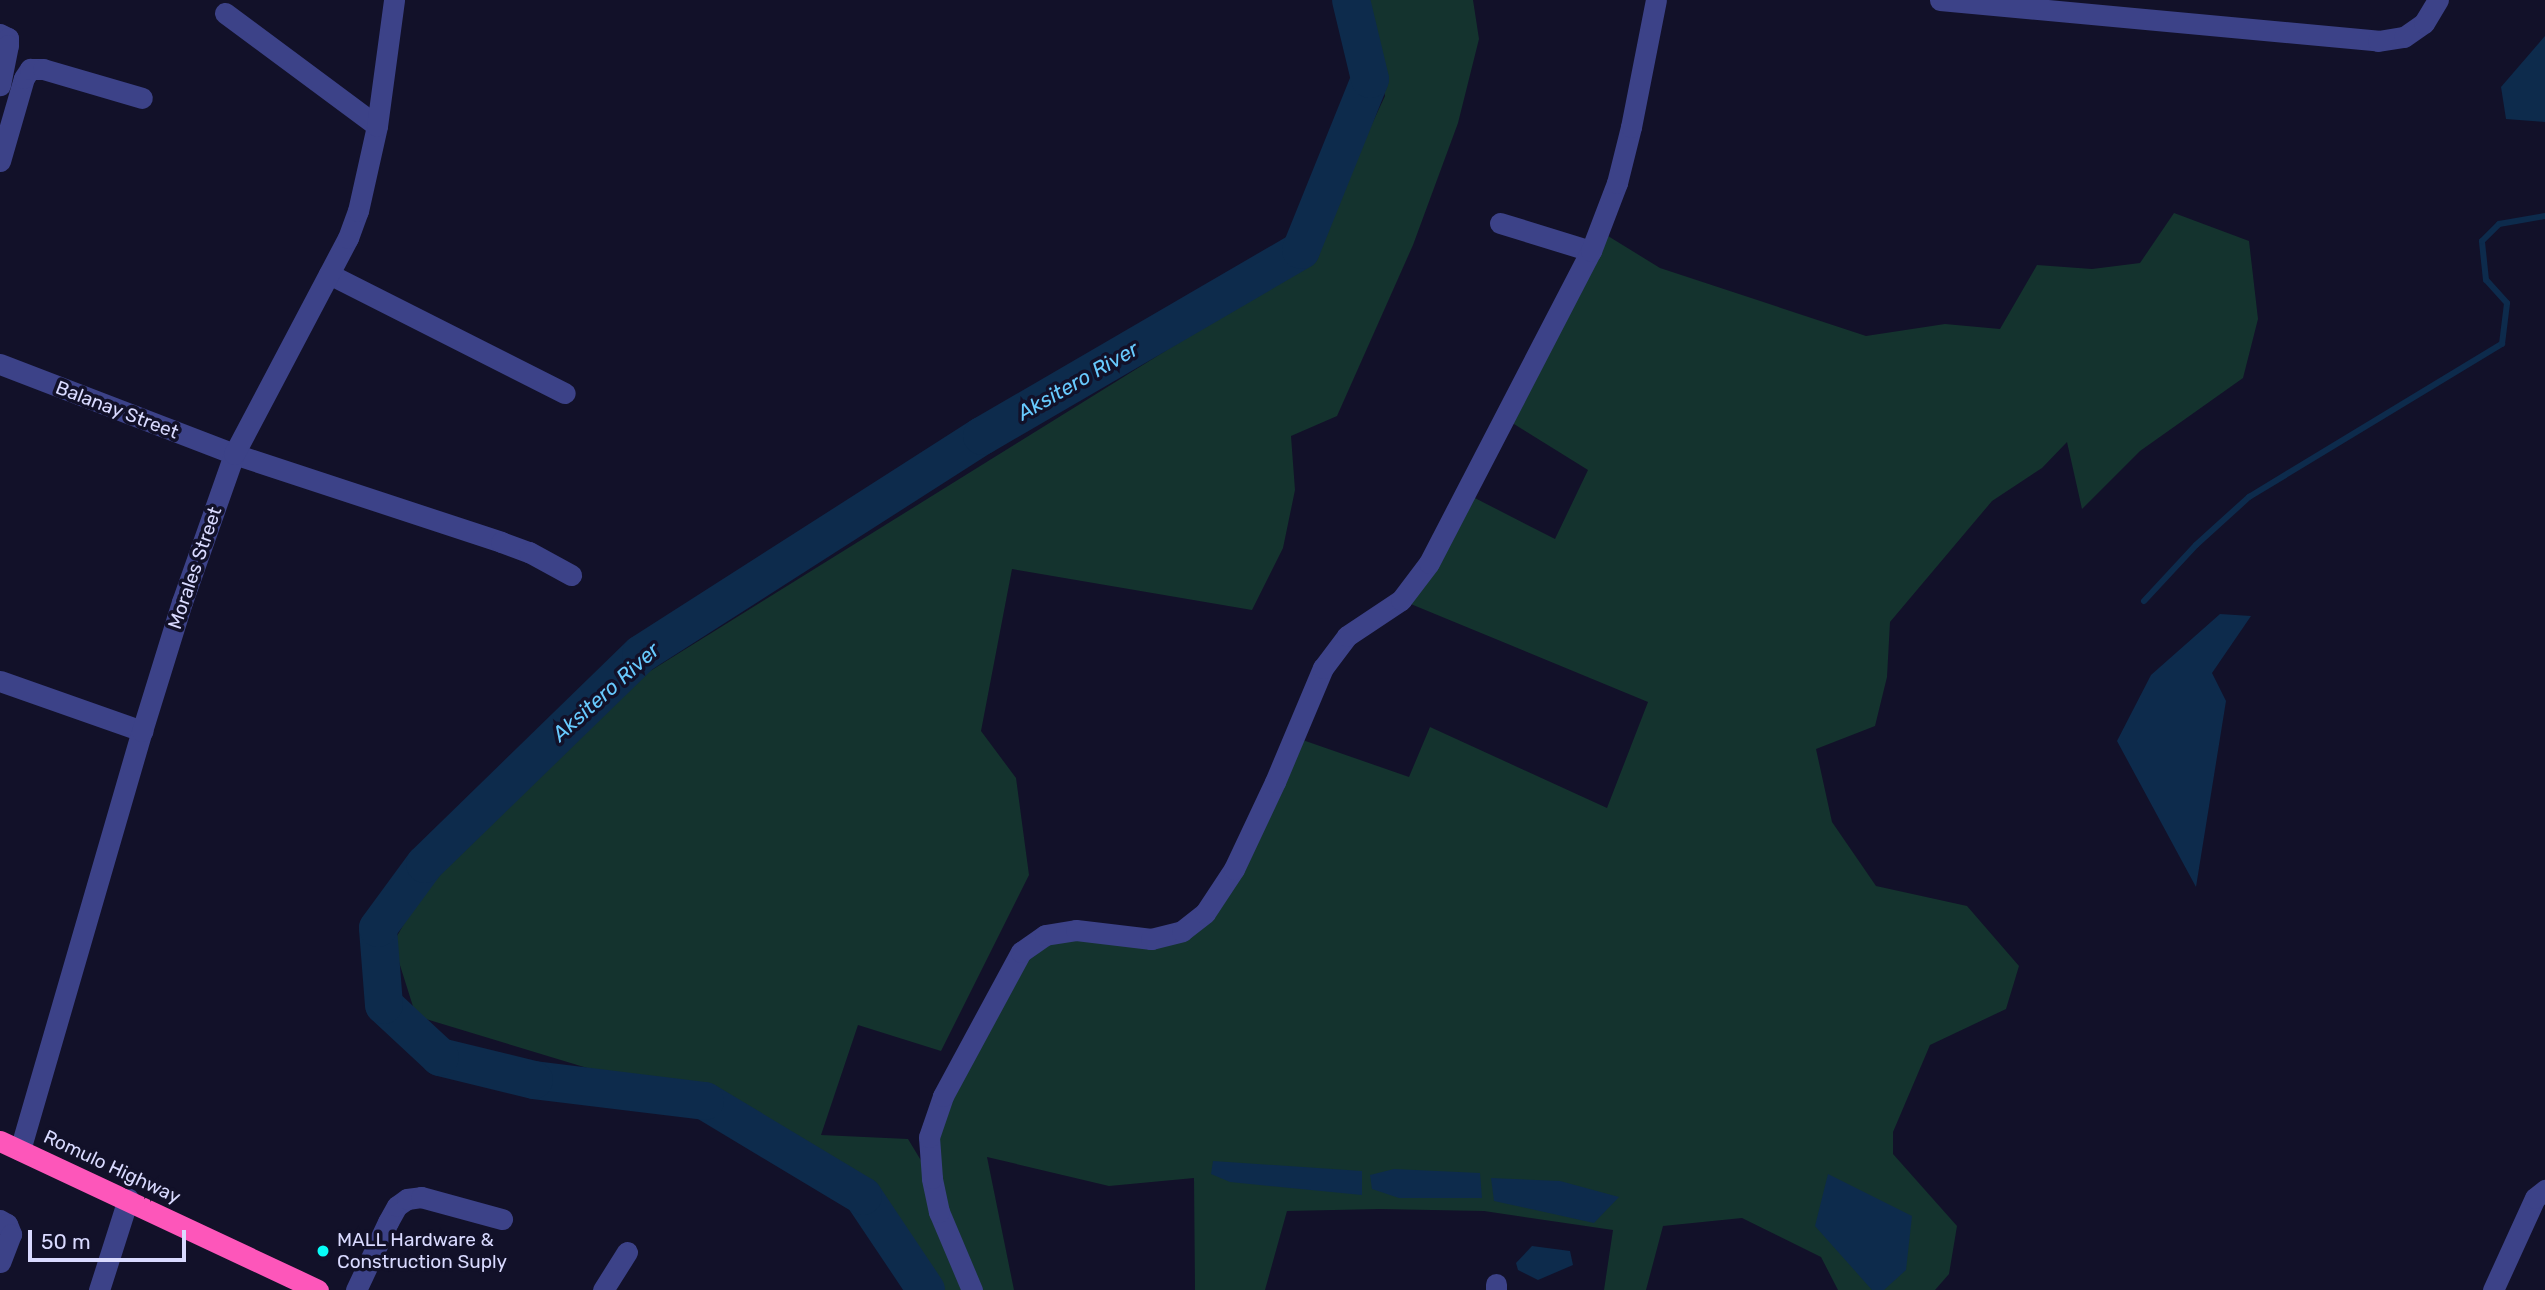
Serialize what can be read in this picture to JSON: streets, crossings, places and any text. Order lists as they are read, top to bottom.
{
  "streets": {
    "highway": ["Romulo Highway"],
    "street": ["Balanay Street", "Morales Street"]
  },
  "crossings": [
    ["Balanay Street", "Morales Street"],
    ["Morales Street", "Romulo Highway"]
  ],
  "water": ["Aksitero River"],
  "places": ["MALL Hardware & Construction Suply"],
  "scale_bar": "50 m"
}
